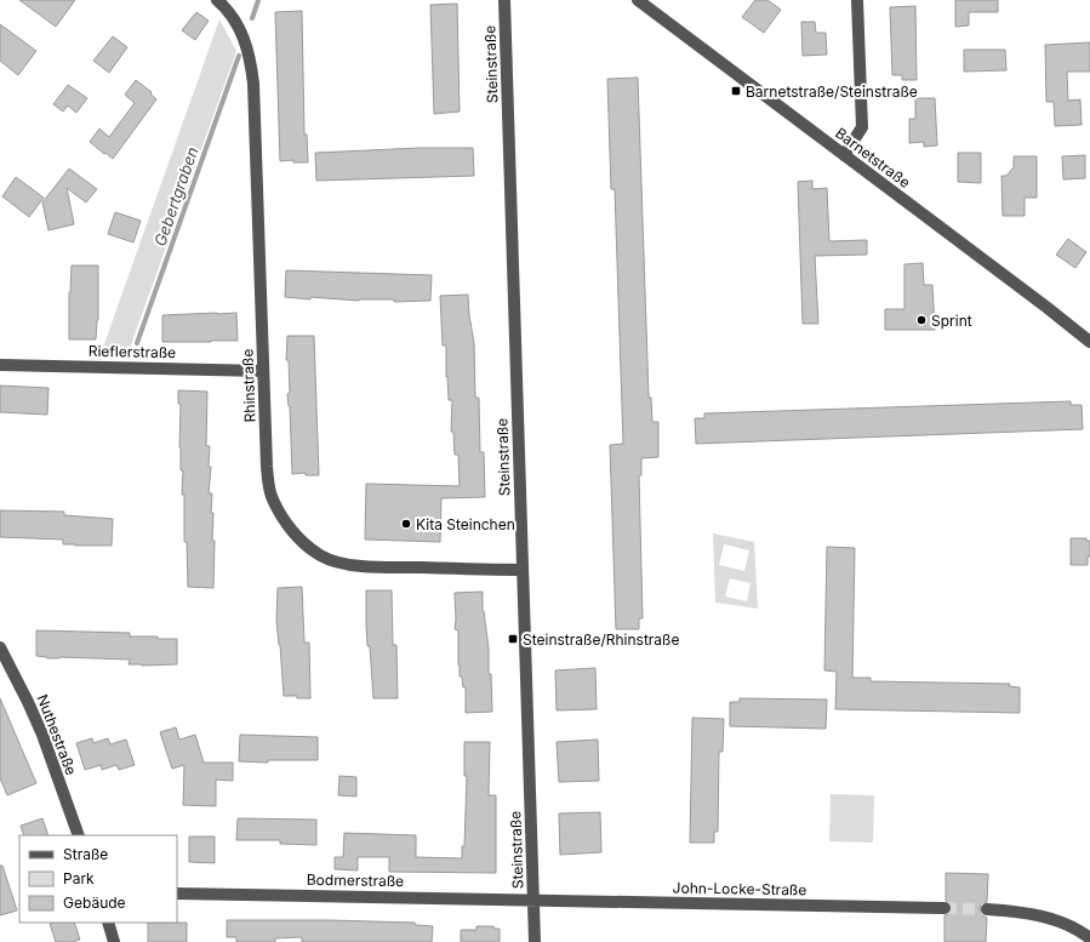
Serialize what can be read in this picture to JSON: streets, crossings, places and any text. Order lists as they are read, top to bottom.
{
  "streets": {
    "street": [
      "Steinstraße",
      "Barnetstraße",
      "Rieflerstraße",
      "Rhinstraße",
      "Nuthestraße",
      "Bodmerstraße",
      "John-Locke-Straße"
    ]
  },
  "crossings": [
    ["Steinstraße", "Rhinstraße"],
    ["Steinstraße", "Bodmerstraße"],
    ["Steinstraße", "John-Locke-Straße"],
    ["Rieflerstraße", "Rhinstraße"],
    ["Bodmerstraße", "John-Locke-Straße"]
  ],
  "water": ["Gebertgraben"],
  "places": {
    "transit": ["Barnetstraße/Steinstraße", "Steinstraße/Rhinstraße"],
    "other": ["Sprint", "Kita Steinchen"]
  },
  "legend": ["Straße", "Park", "Gebäude"]
}
